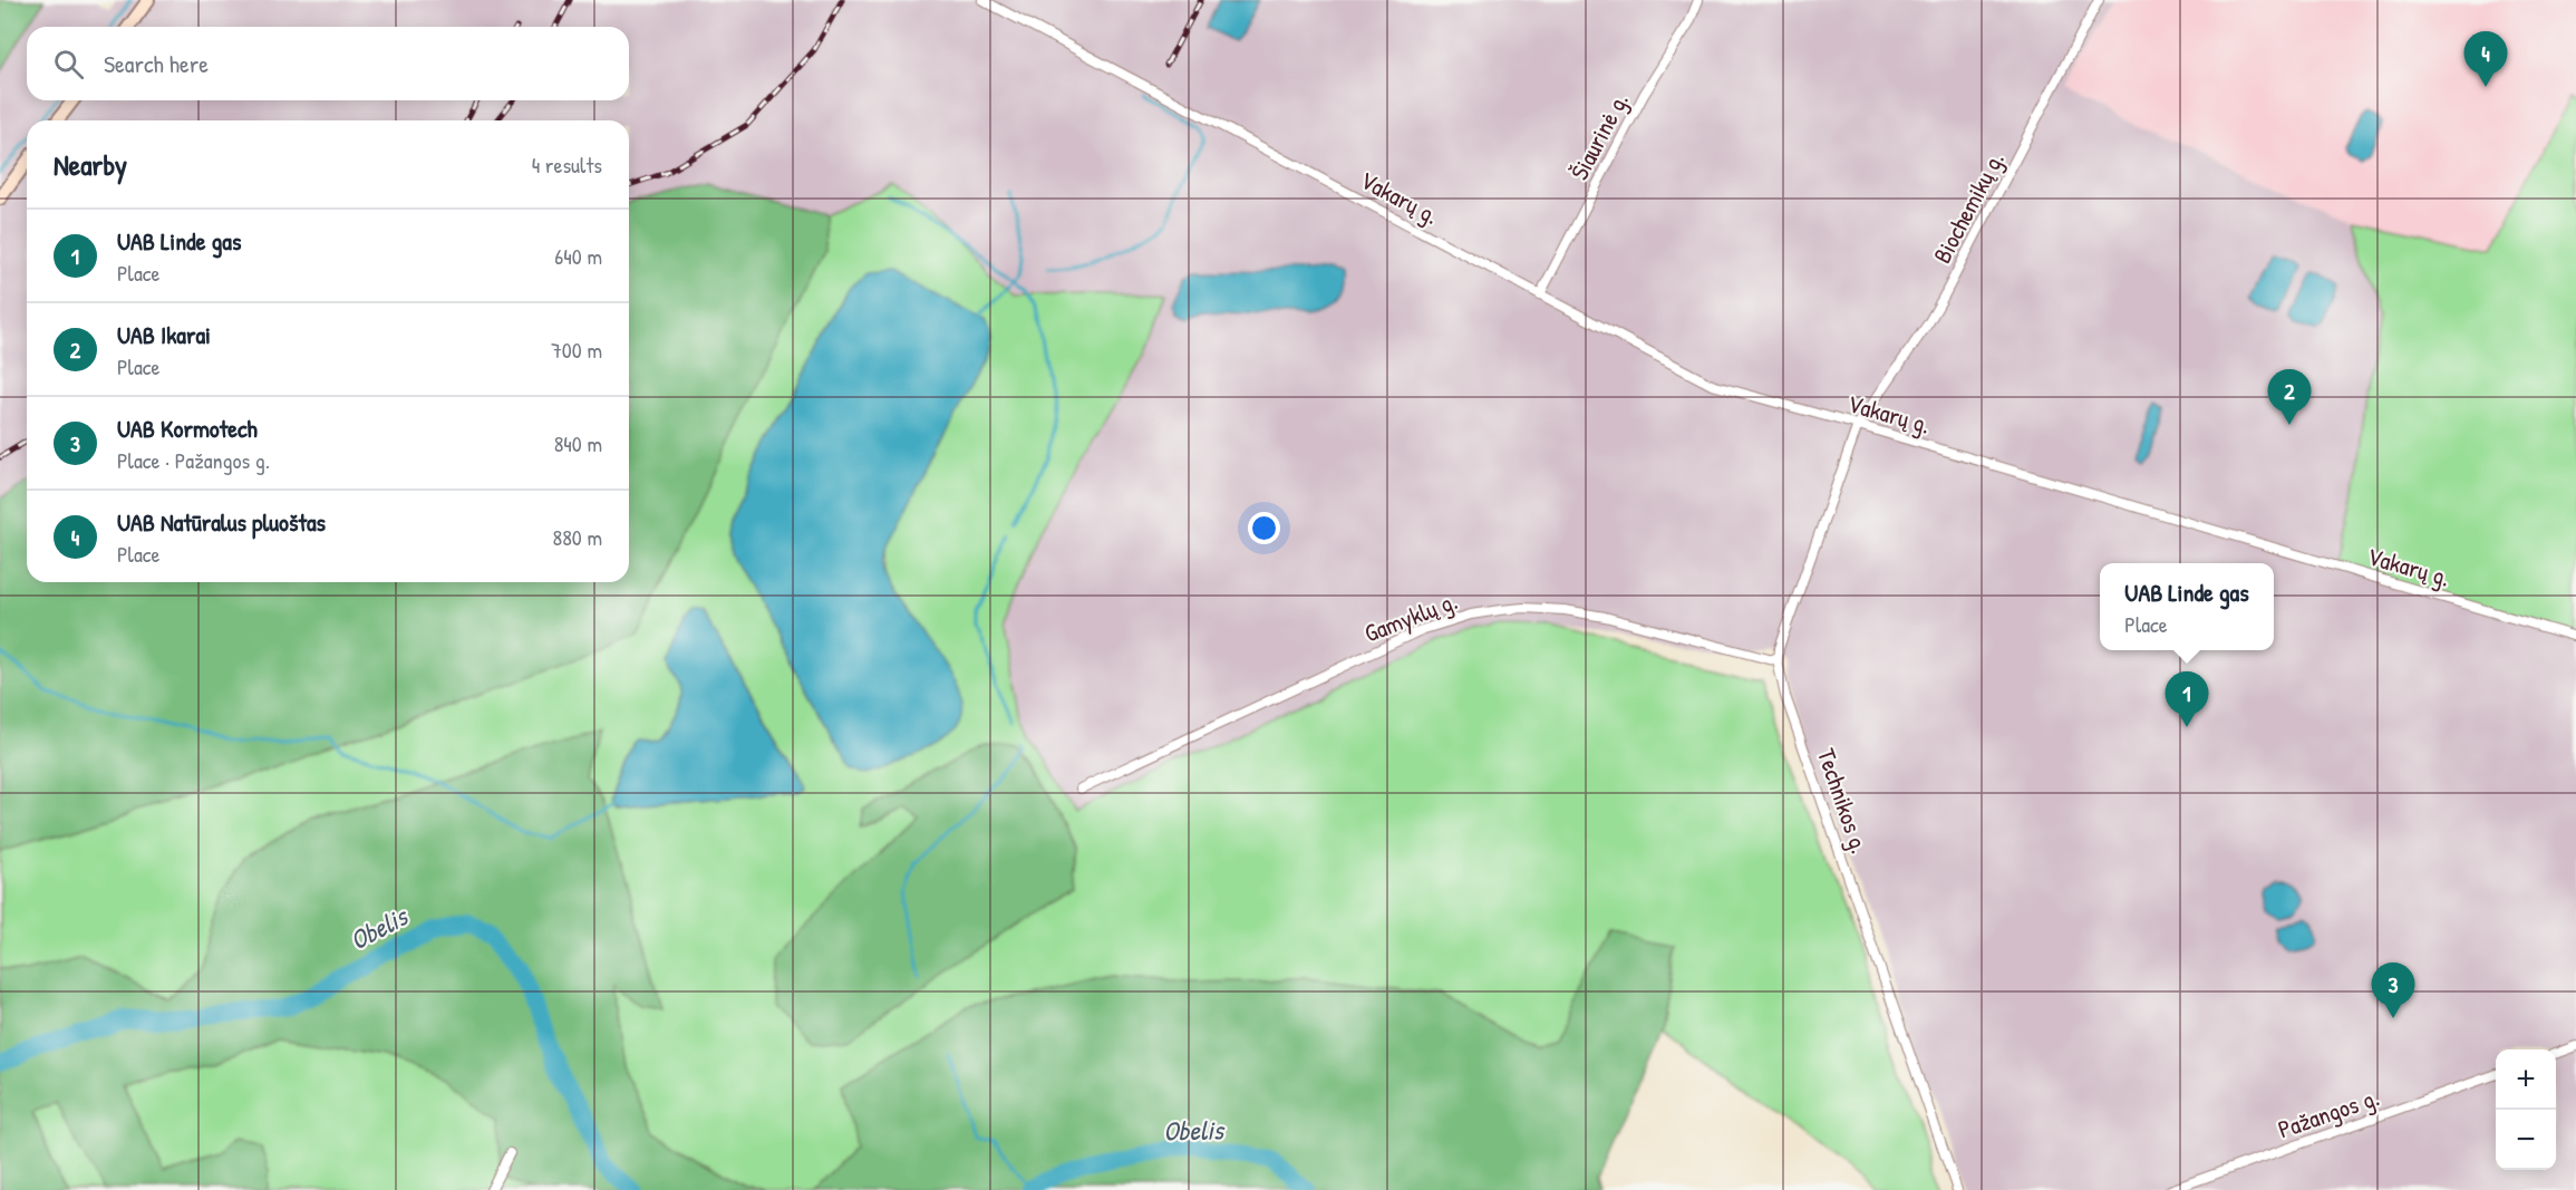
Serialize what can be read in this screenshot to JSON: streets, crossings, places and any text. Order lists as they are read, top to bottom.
{
  "streets": {
    "street": [
      "Šiaurinė g.",
      "Vakarų g.",
      "Biochemikų g.",
      "Gamyklų g.",
      "Technikos g.",
      "Pažangos g."
    ]
  },
  "crossings": [
    ["Šiaurinė g.", "Vakarų g."],
    ["Vakarų g.", "Biochemikų g."],
    ["Vakarų g.", "Technikos g."],
    ["Biochemikų g.", "Technikos g."],
    ["Gamyklų g.", "Technikos g."]
  ],
  "water": ["Obelis"],
  "page": {
    "search": "Search here",
    "pins": [
      "4",
      "2",
      "1",
      "3"
    ],
    "heading": ["Nearby", "4 results"],
    "list": [
      {
        "mark": "1",
        "name": "UAB Linde gas",
        "note": "Place",
        "value": "640 m"
      },
      {
        "mark": "2",
        "name": "UAB Ikarai",
        "note": "Place",
        "value": "700 m"
      },
      {
        "mark": "3",
        "name": "UAB Kormotech",
        "note": "Place · Pažangos g.",
        "value": "840 m"
      },
      {
        "mark": "4",
        "name": "UAB Natūralus pluoštas",
        "note": "Place",
        "value": "880 m"
      }
    ],
    "popup": ["UAB Linde gas", "Place"],
    "map_buttons": ["+", "−"]
  }
}
